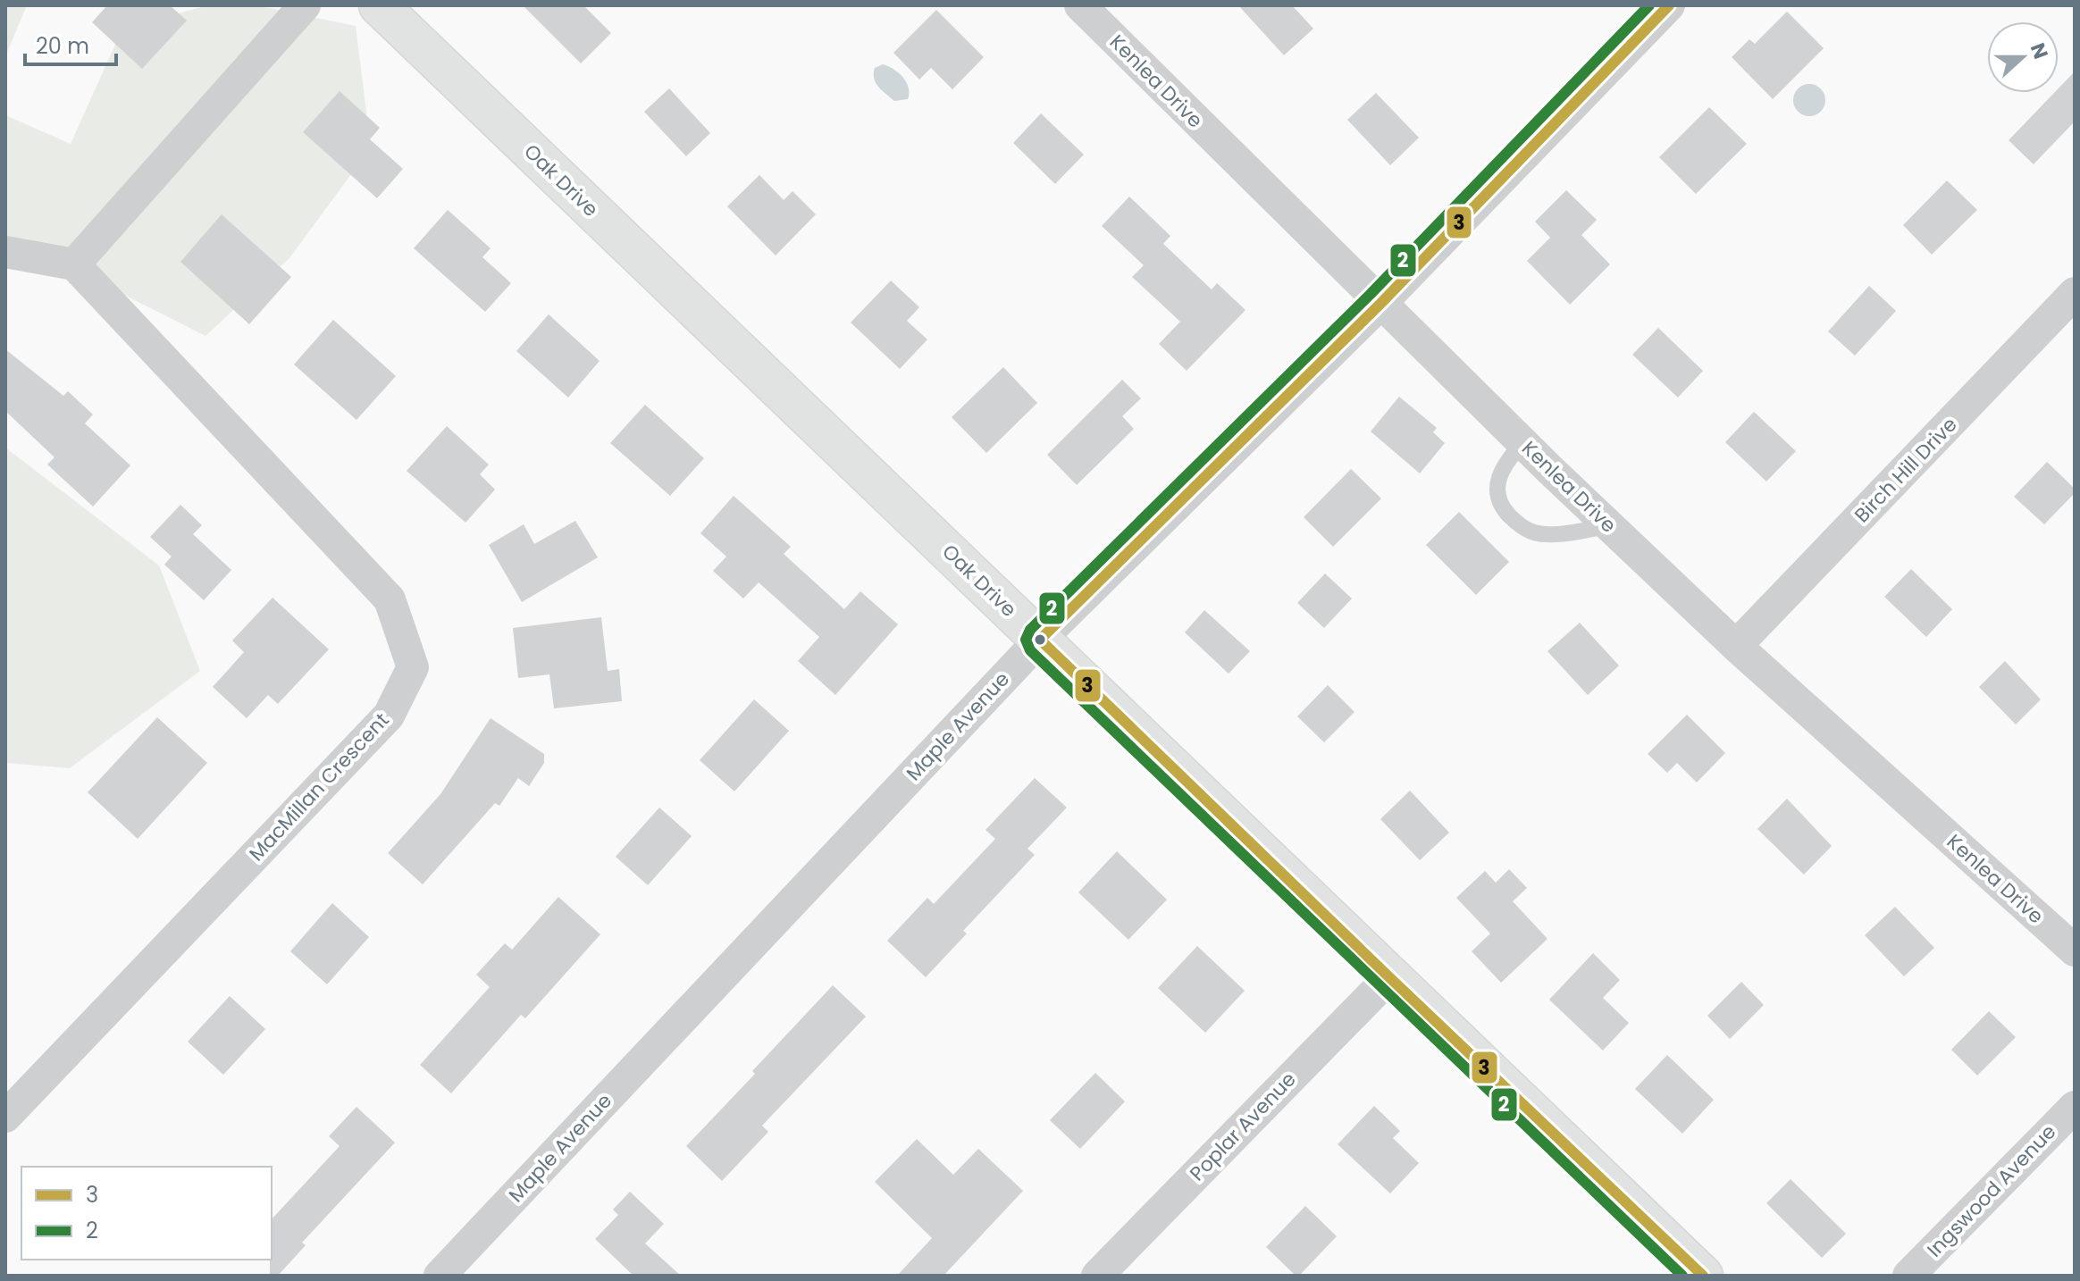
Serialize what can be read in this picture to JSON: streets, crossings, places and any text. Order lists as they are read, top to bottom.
{
  "streets": {
    "street": [
      "Kenlea Drive",
      "Oak Drive",
      "Birch Hill Drive",
      "Maple Avenue",
      "MacMillan Crescent",
      "Poplar Avenue",
      "Ingswood Avenue"
    ]
  },
  "crossings": [
    ["Kenlea Drive", "Birch Hill Drive"],
    ["Kenlea Drive", "Maple Avenue"],
    ["Oak Drive", "Maple Avenue"],
    ["Oak Drive", "Poplar Avenue"]
  ],
  "lines": ["transit line 3", "transit line 2"],
  "legend": ["3", "2"],
  "scale_bar": "20 m",
  "north": "right"
}
